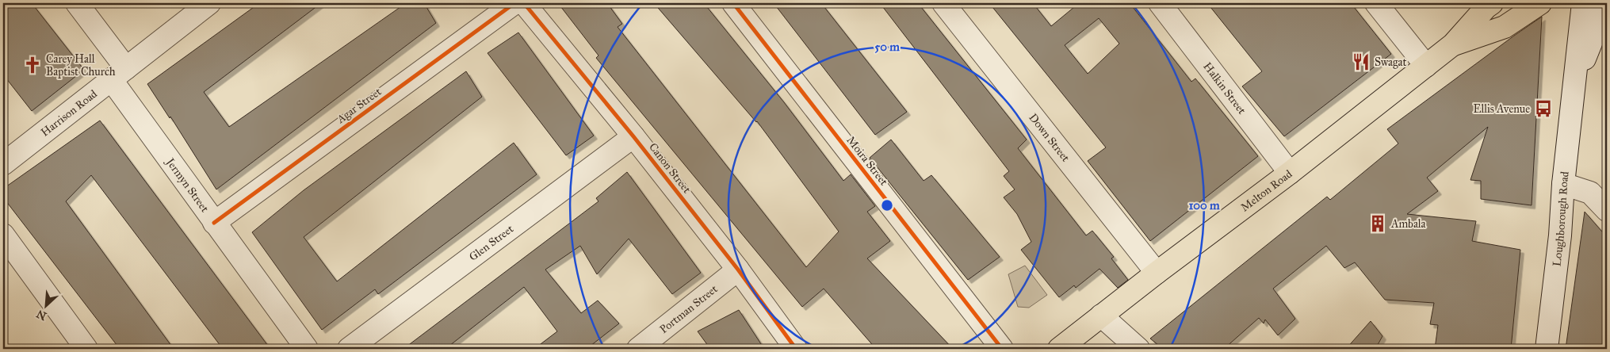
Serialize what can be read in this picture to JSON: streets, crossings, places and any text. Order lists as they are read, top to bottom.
{
  "streets": {
    "main road": ["Melton Road"],
    "street": [
      "Halkin Street",
      "Agar Street",
      "Harrison Road",
      "Down Street",
      "Moira Street",
      "Canon Street",
      "Jermyn Street",
      "Loughborough Road",
      "Glen Street",
      "Portman Street"
    ]
  },
  "crossings": [
    ["Halkin Street", "Melton Road"],
    ["Agar Street", "Jermyn Street"],
    ["Harrison Road", "Jermyn Street"],
    ["Down Street", "Melton Road"],
    ["Canon Street", "Glen Street"],
    ["Canon Street", "Portman Street"]
  ],
  "places": {
    "restaurant": ["Swagat"],
    "church": ["Carey Hall Baptist Church"],
    "bus stop": ["Ellis Avenue"],
    "building": ["Ambala"]
  },
  "north": "bottom left",
  "rings": ["50 m", "100 m"]
}
